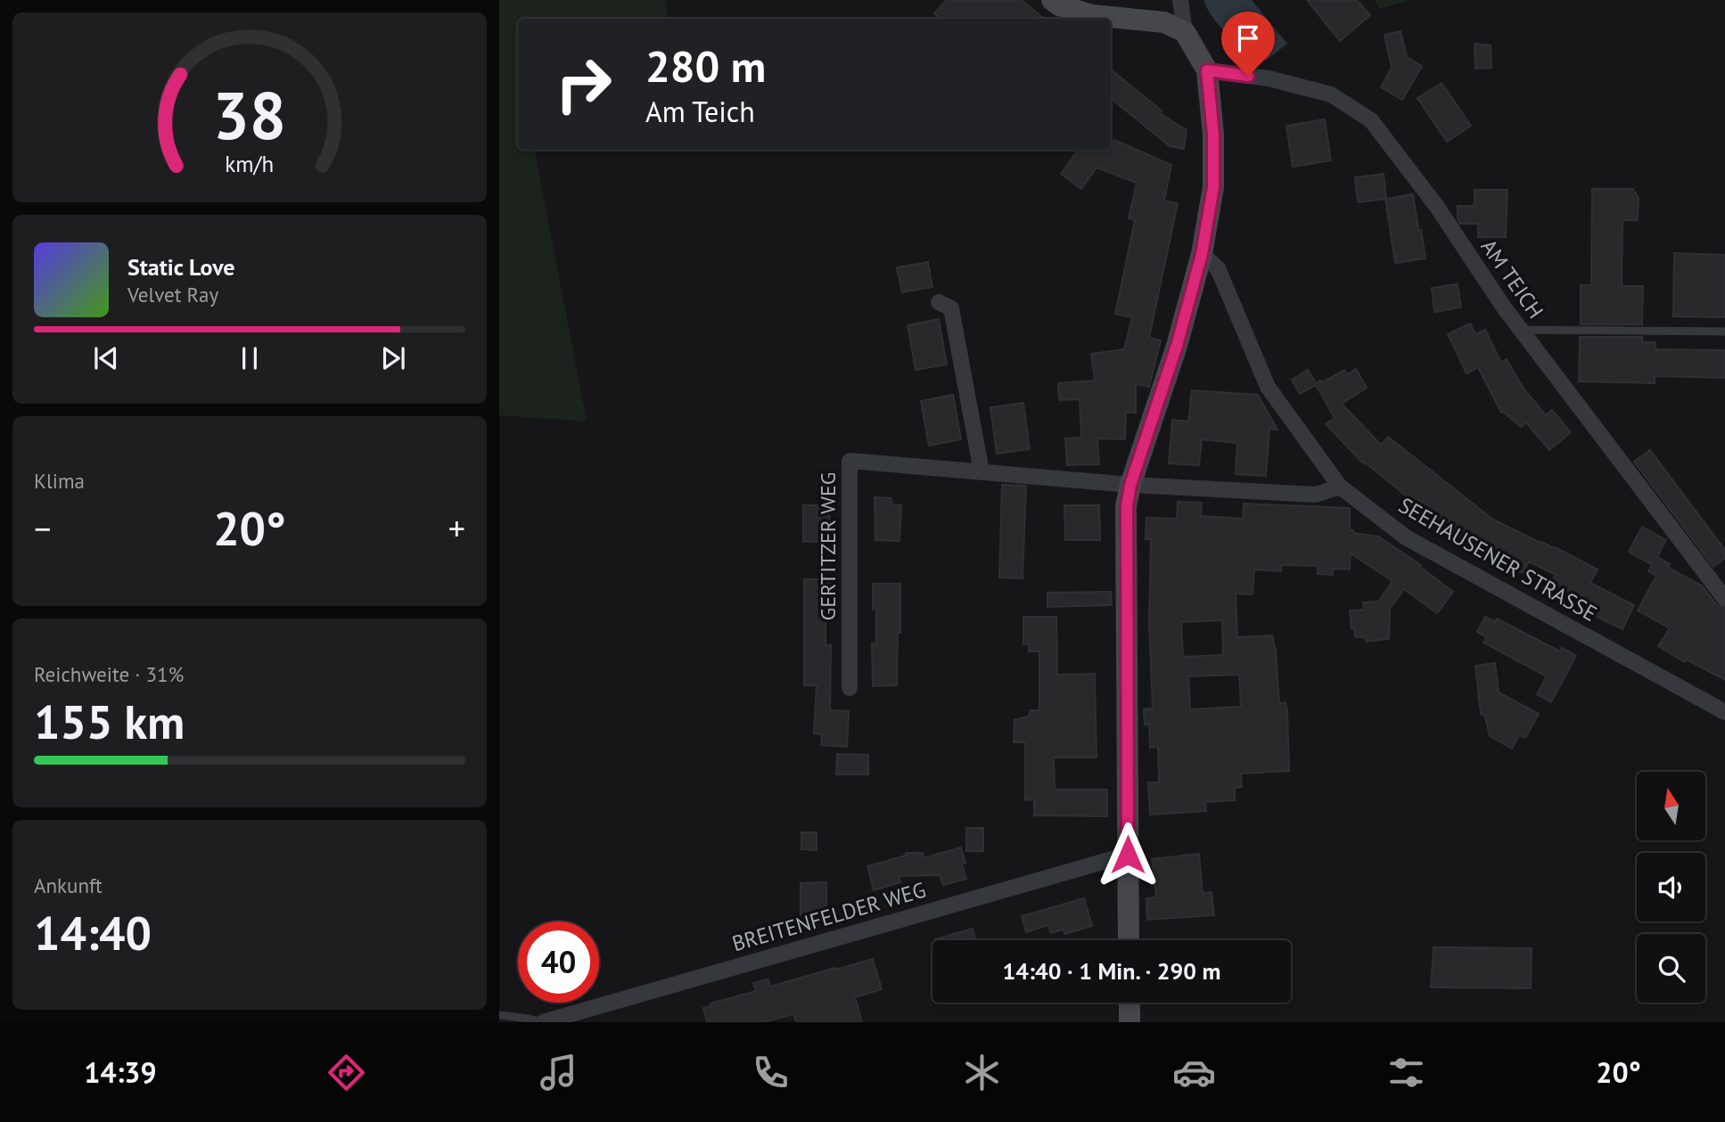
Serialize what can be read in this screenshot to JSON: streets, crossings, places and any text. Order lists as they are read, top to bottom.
{
  "streets": {
    "street": [
      "AM TEICH",
      "GERTITZER WEG",
      "SEEHAUSENER STRASSE",
      "BREITENFELDER WEG"
    ]
  },
  "north": "top",
  "page": {
    "turn": ["280 m", "Am Teich"],
    "song": ["Static Love", "Velvet Ray"],
    "tile": [
      "Klima",
      ["Reichweite · 31%", "155 km"],
      ["Ankunft", "14:40"]
    ],
    "heat": ["−", "20°", "+"],
    "limit": "40",
    "trip": "14:40 · 1 Min. · 290 m",
    "tabs": ["14:39", "20°"],
    "gauge": ["38", "km/h"]
  }
}
